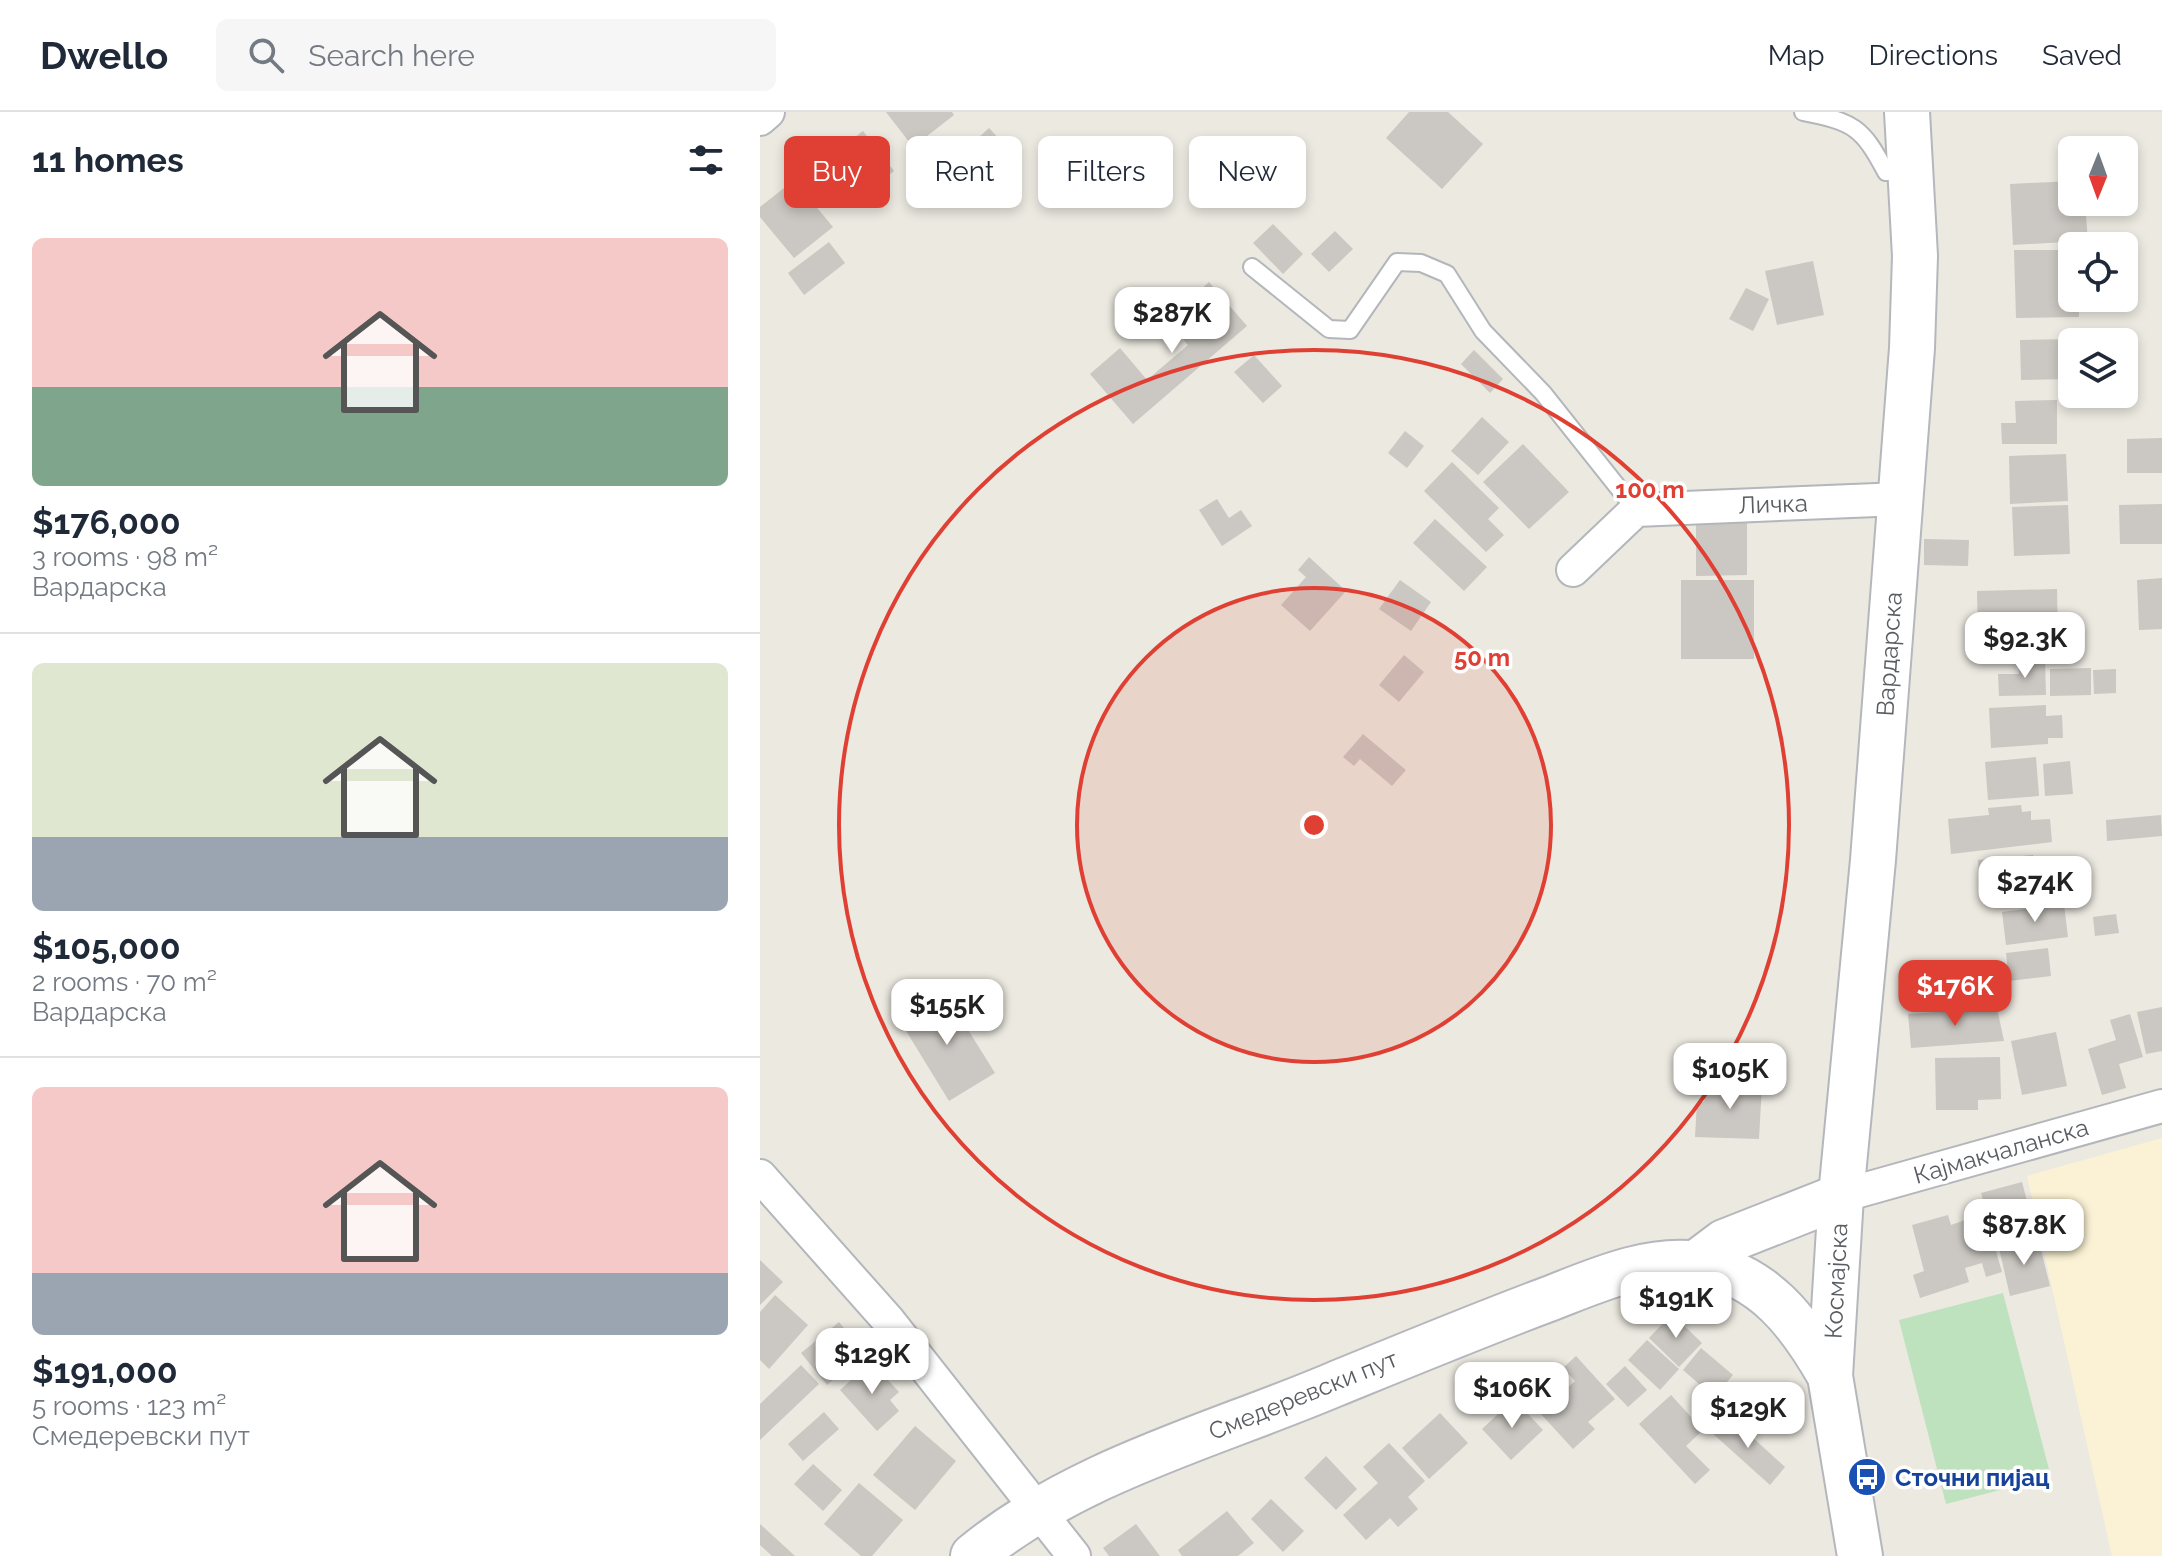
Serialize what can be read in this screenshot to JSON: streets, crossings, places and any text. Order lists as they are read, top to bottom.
{
  "streets": {
    "main road": ["Вардарска", "Космајска", "Смедеревски пут"],
    "street": ["Личка", "Кајмакчаланска"]
  },
  "crossings": [
    ["Личка", "Вардарска"],
    ["Вардарска", "Кајмакчаланска"],
    ["Вардарска", "Космајска"],
    ["Кајмакчаланска", "Космајска"]
  ],
  "places": {
    "bus stop": ["Сточни пијац"]
  },
  "north": "bottom",
  "page": {
    "header": "Dwello",
    "search": "Search here",
    "nav": ["Map", "Directions", "Saved"],
    "heading": "11 homes",
    "chip": [
      "Buy",
      "Rent",
      "Filters",
      "New"
    ],
    "list": [
      {
        "name": "$176,000",
        "note": "3 rooms · 98 m² · Вардарска"
      },
      {
        "name": "$105,000",
        "note": "2 rooms · 70 m² · Вардарска"
      },
      {
        "name": "$191,000",
        "note": "5 rooms · 123 m² · Смедеревски пут"
      }
    ],
    "price": [
      "$287K",
      "$92.3K",
      "$274K",
      "$176K",
      "$155K",
      "$105K",
      "$87.8K",
      "$191K",
      "$129K",
      "$106K",
      "$129K"
    ]
  },
  "rings": ["100 m", "50 m"]
}
